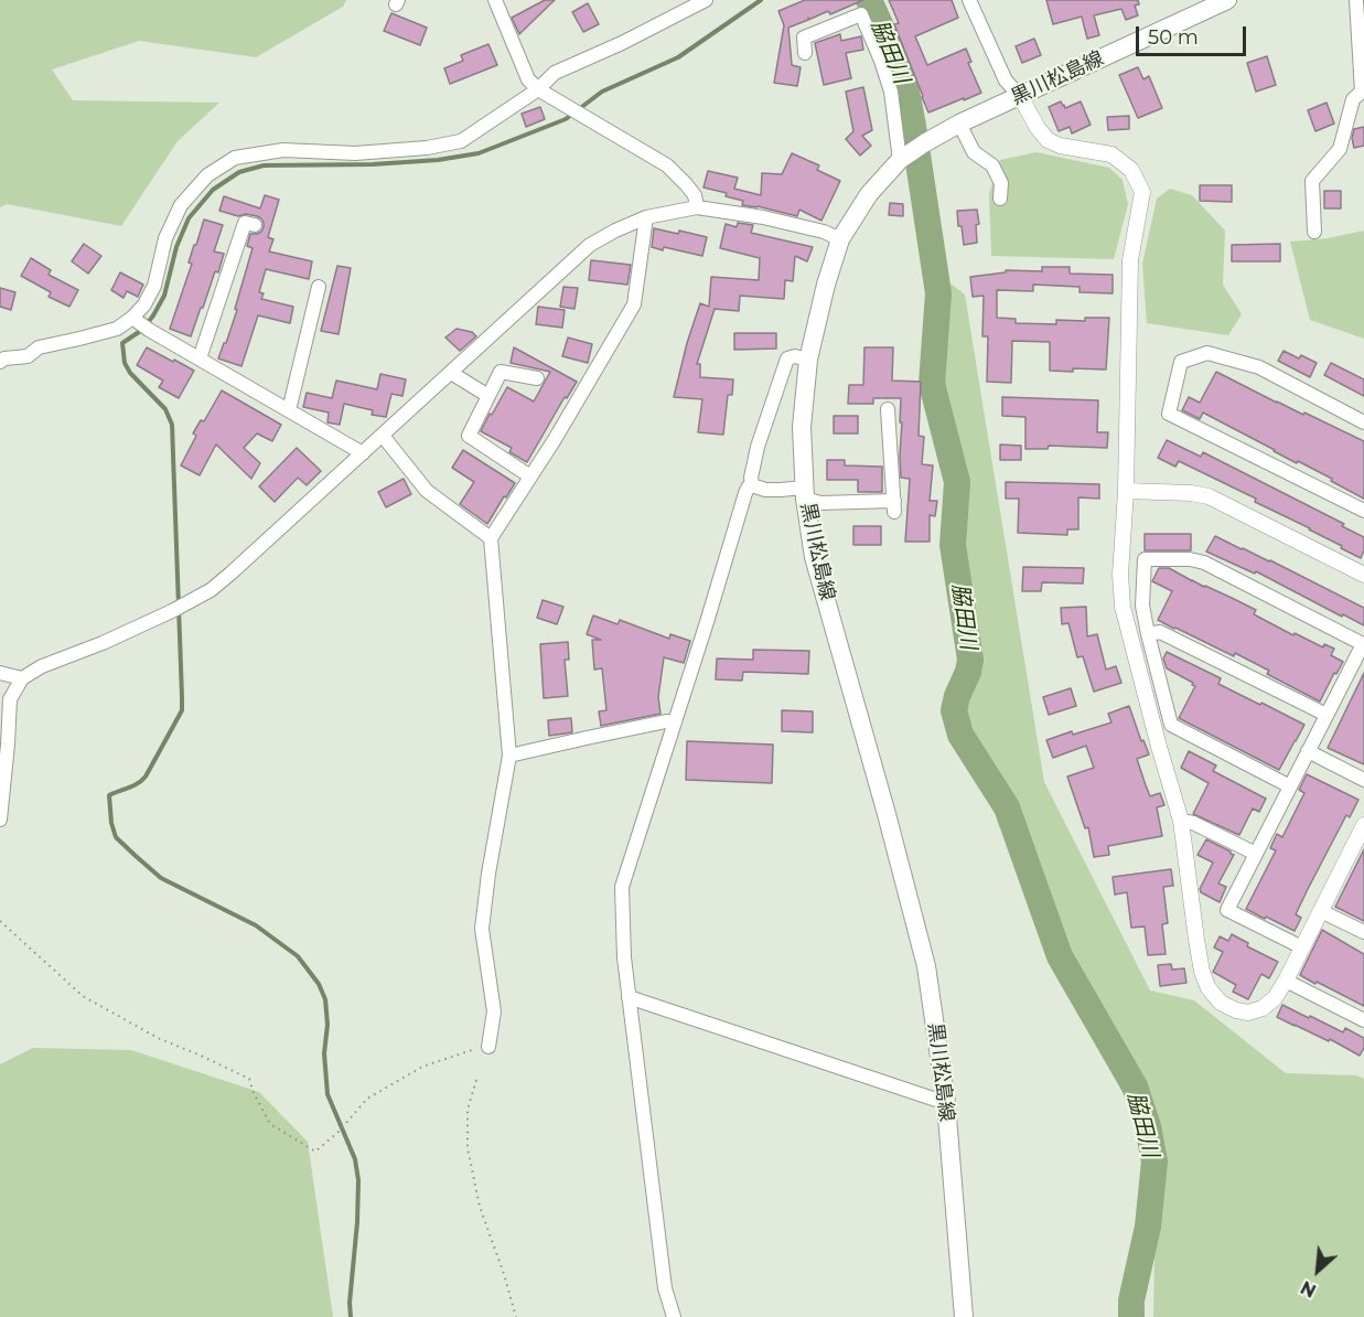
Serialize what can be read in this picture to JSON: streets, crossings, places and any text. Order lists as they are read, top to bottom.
{
  "streets": {
    "main road": ["黒川松島線"]
  },
  "water": ["脇田川"],
  "scale_bar": "50 m",
  "north": "bottom left"
}
